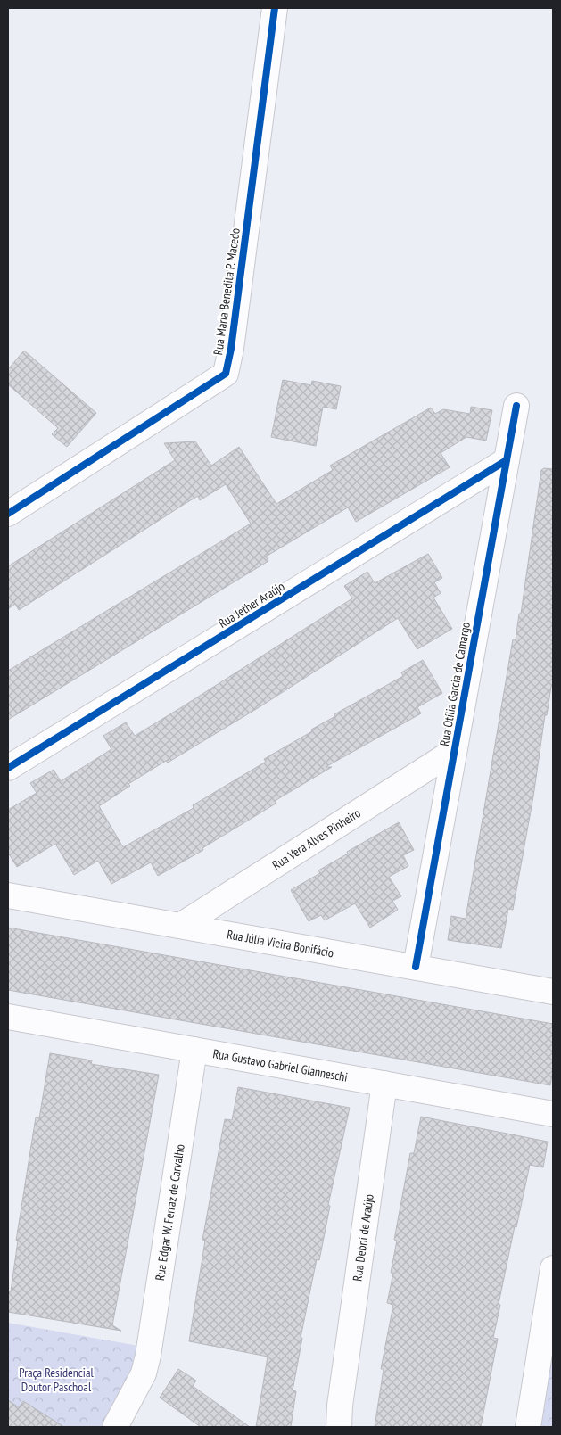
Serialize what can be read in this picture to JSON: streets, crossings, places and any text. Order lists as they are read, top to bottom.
{
  "streets": {
    "street": [
      "Rua Maria Benedita P. Macedo",
      "Rua Jether Araújo",
      "Rua Otília Garcia de Camargo",
      "Rua Vera Alves Pinheiro",
      "Rua Júlia Vieira Bonifácio",
      "Rua Gustavo Gabriel Gianneschi",
      "Rua Edgar W. Ferraz de Carvalho",
      "Rua Debni de Araújo"
    ]
  },
  "crossings": [
    ["Rua Jether Araújo", "Rua Otília Garcia de Camargo"],
    ["Rua Otília Garcia de Camargo", "Rua Vera Alves Pinheiro"],
    ["Rua Otília Garcia de Camargo", "Rua Júlia Vieira Bonifácio"],
    ["Rua Vera Alves Pinheiro", "Rua Júlia Vieira Bonifácio"],
    ["Rua Gustavo Gabriel Gianneschi", "Rua Edgar W. Ferraz de Carvalho"],
    ["Rua Gustavo Gabriel Gianneschi", "Rua Debni de Araújo"]
  ],
  "parks": ["Praça Residencial Doutor Paschoal"]
}
